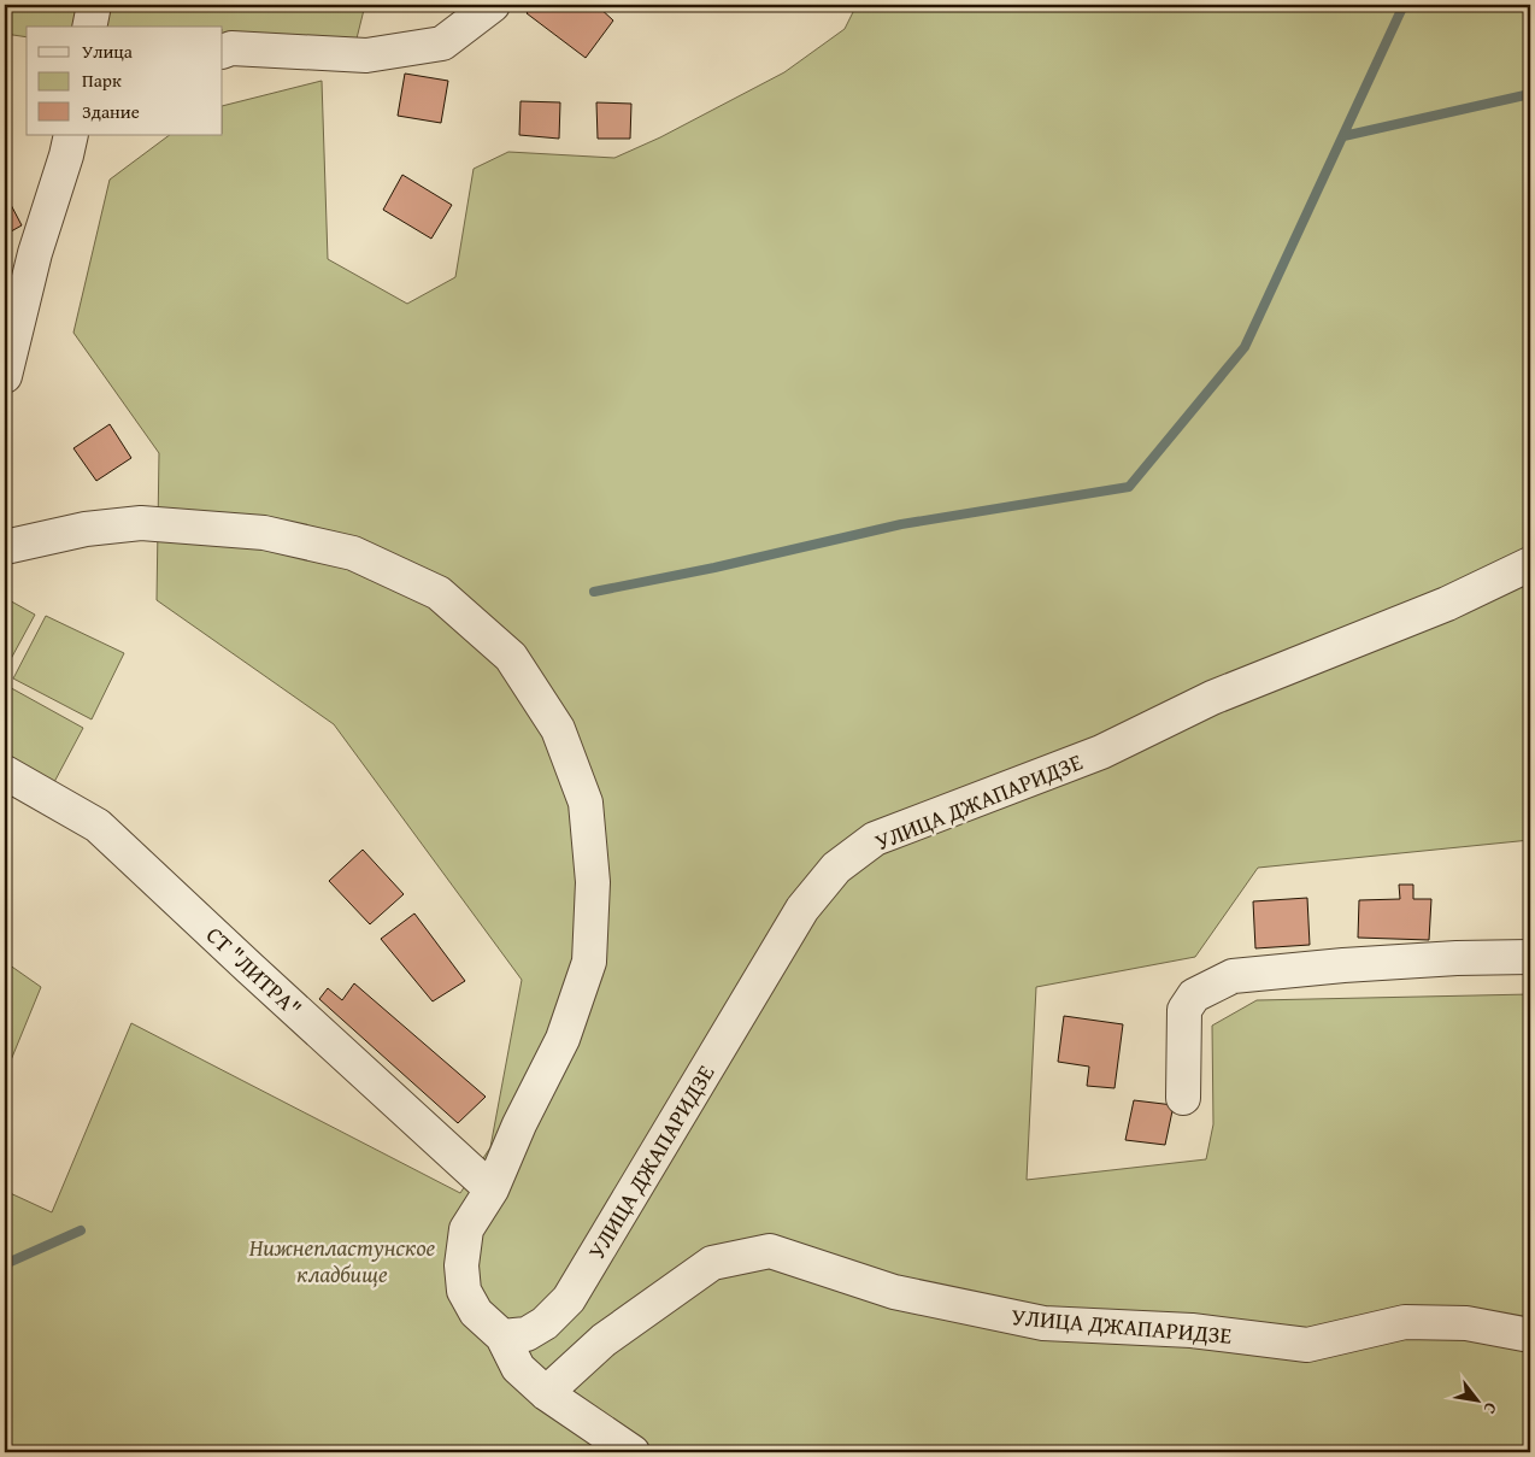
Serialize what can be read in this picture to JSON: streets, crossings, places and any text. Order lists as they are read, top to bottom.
{
  "streets": {
    "street": ["УЛИЦА ДЖАПАРИДЗЕ", "СТ \"ЛИТРА\""]
  },
  "parks": ["Нижнепластунское кладбище"],
  "legend": ["Улица", "Парк", "Здание"],
  "north": "bottom right"
}
